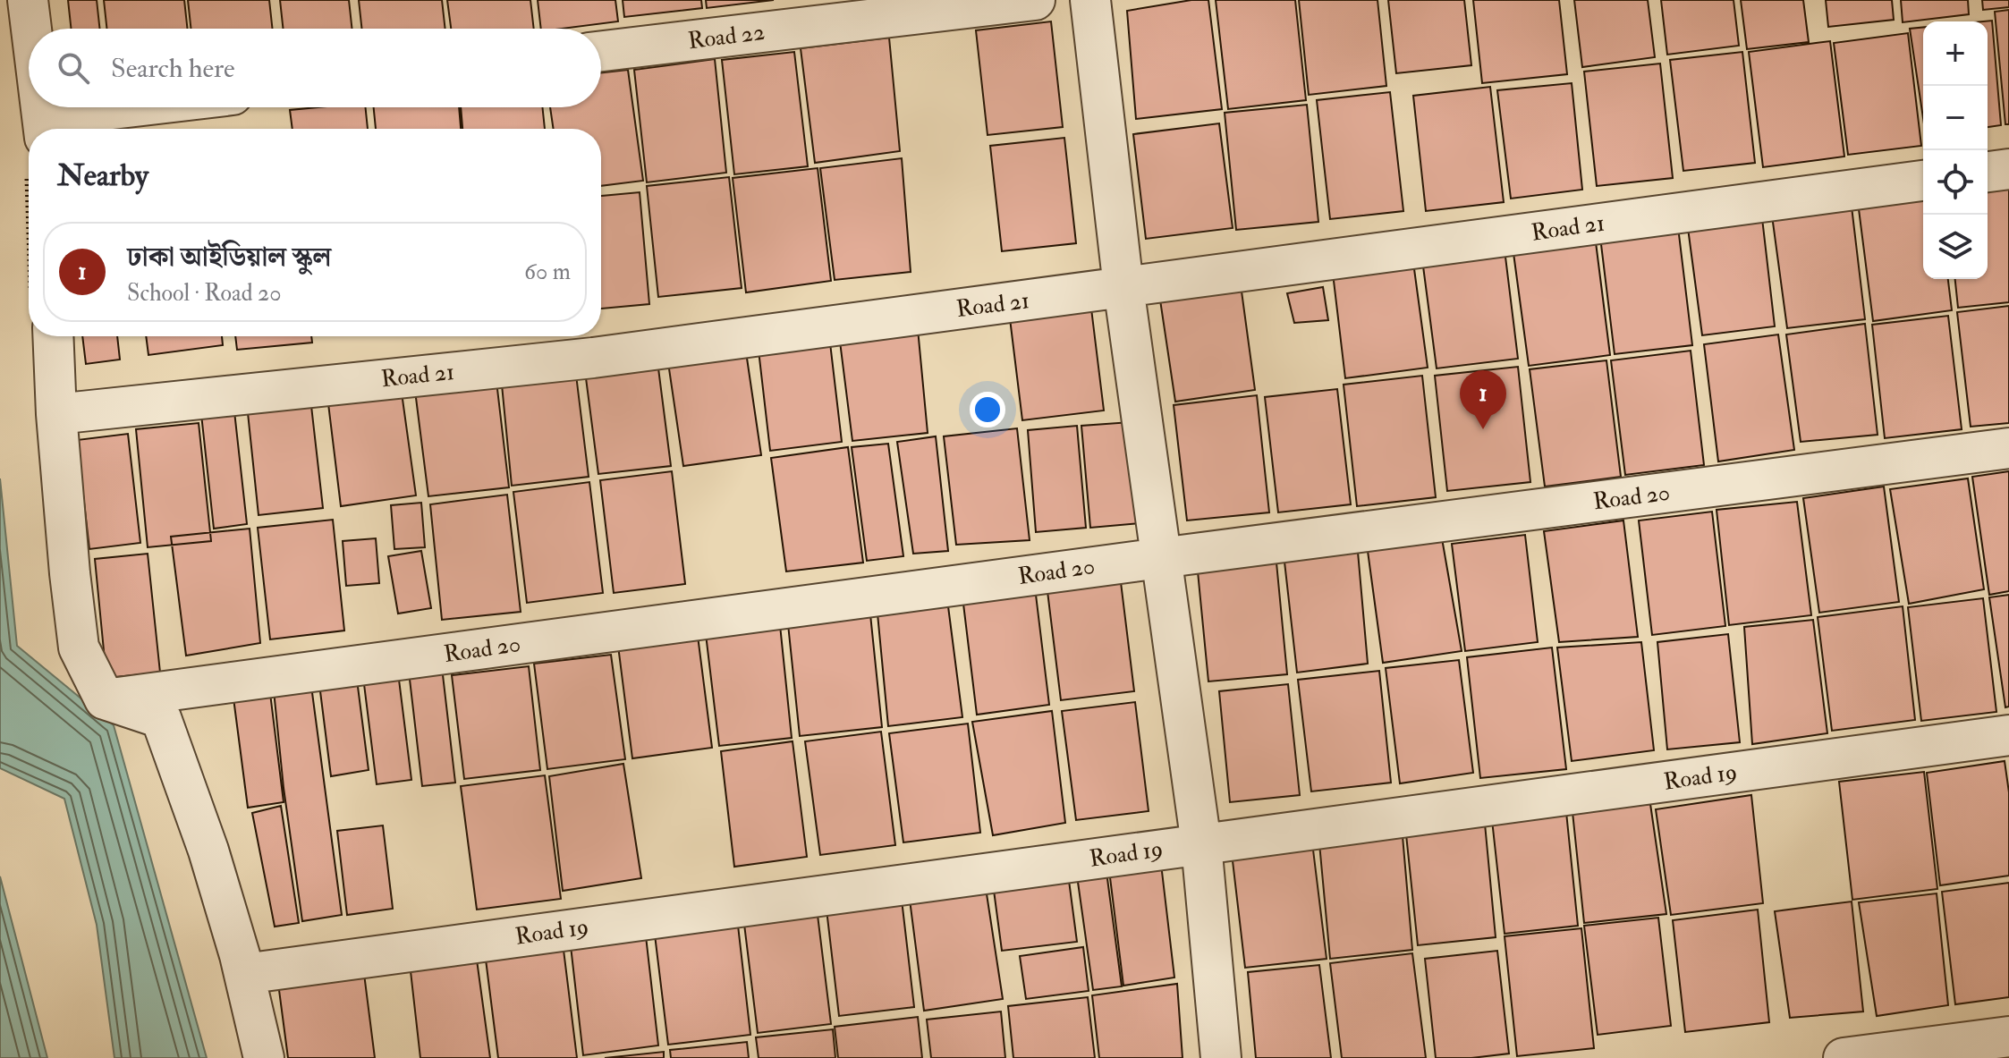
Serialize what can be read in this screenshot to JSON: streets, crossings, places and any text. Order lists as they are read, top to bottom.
{
  "streets": {
    "street": [
      "Road 22",
      "Road 21",
      "Road 20",
      "Road 19"
    ]
  },
  "page": {
    "map_buttons": ["+", "−"],
    "search": "Search here",
    "heading": "Nearby",
    "list": [
      {
        "mark": "1",
        "name": "ঢাকা আইডিয়াল স্কুল",
        "note": "School · Road 20",
        "value": "60 m"
      }
    ],
    "pins": "1"
  }
}
